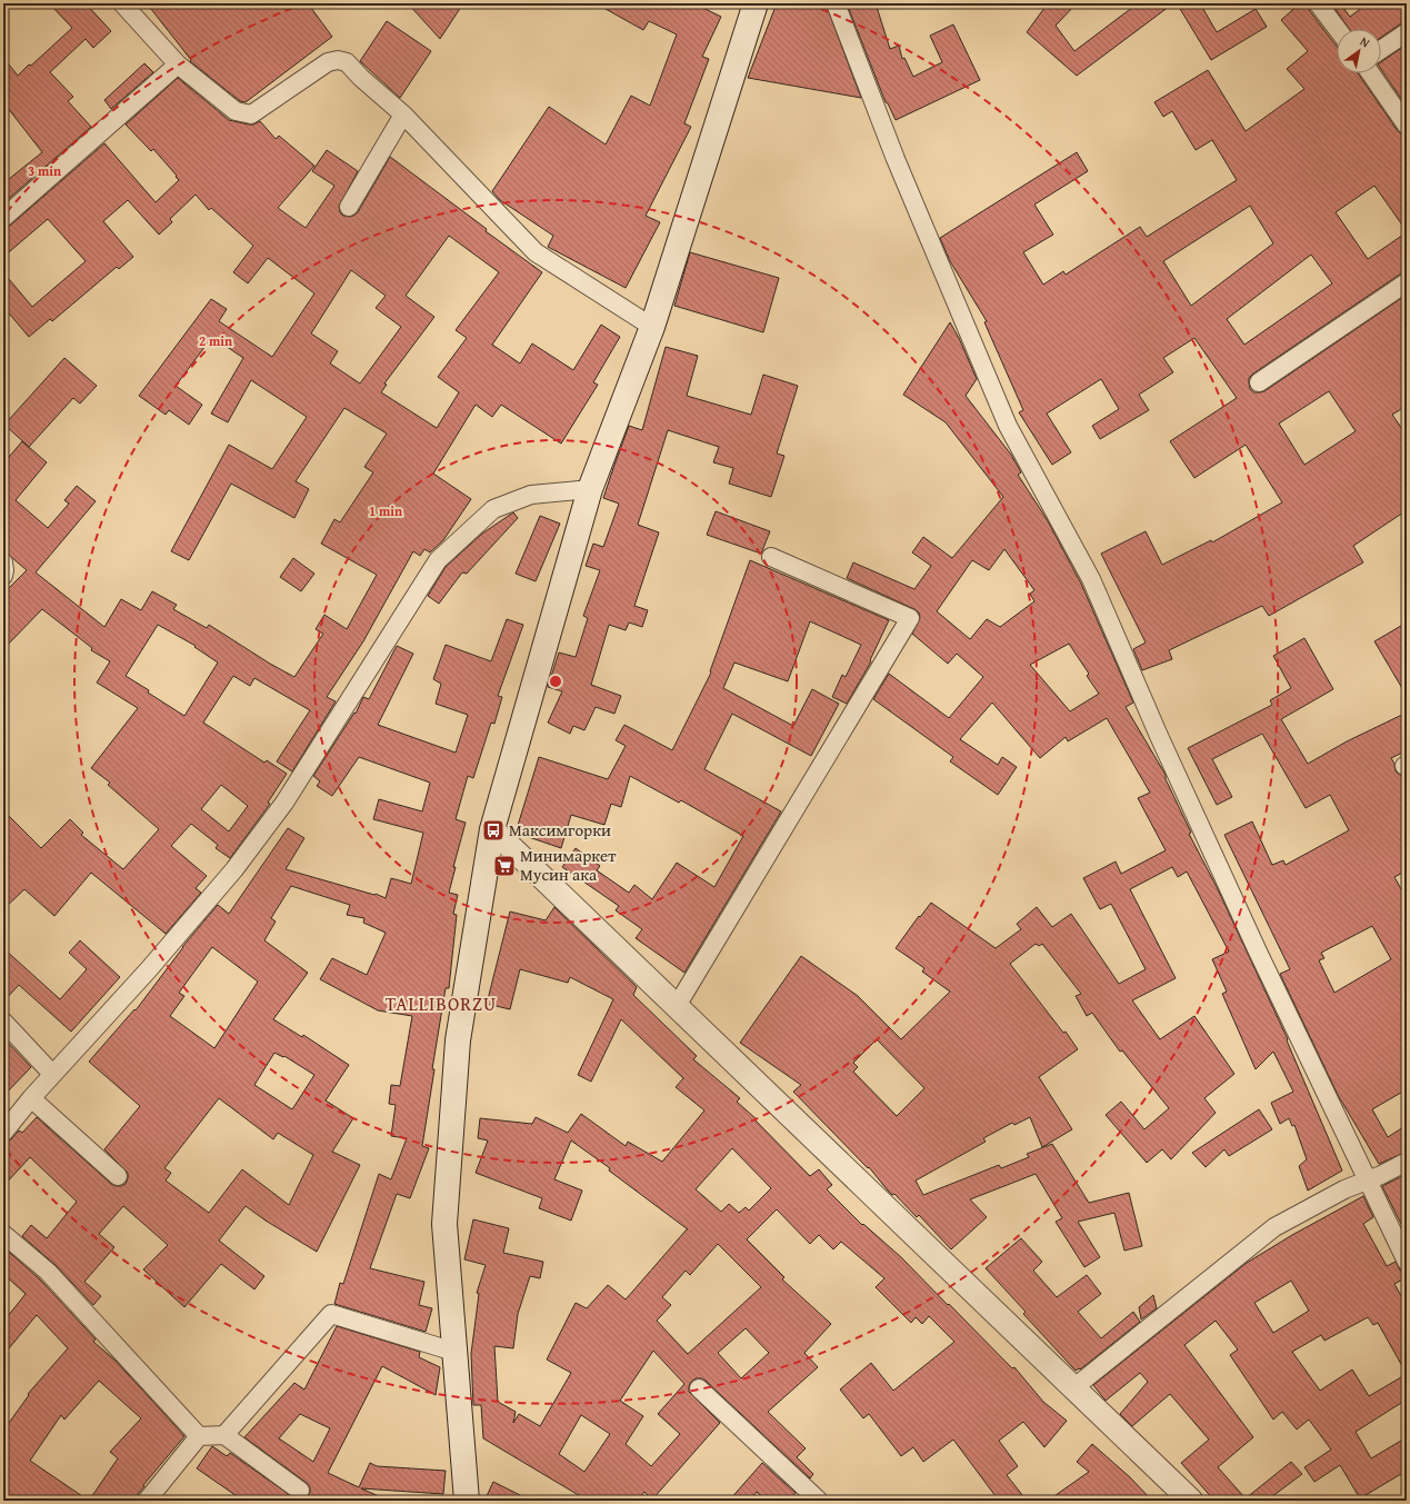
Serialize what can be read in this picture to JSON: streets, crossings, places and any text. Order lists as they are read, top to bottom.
{
  "districts": ["TALLIBORZU"],
  "places": {
    "bus stop": ["Максимгорки"],
    "supermarket": ["Минимаркет Мусин ака"]
  },
  "north": "top right",
  "rings": ["3 min", "2 min", "1 min"]
}
